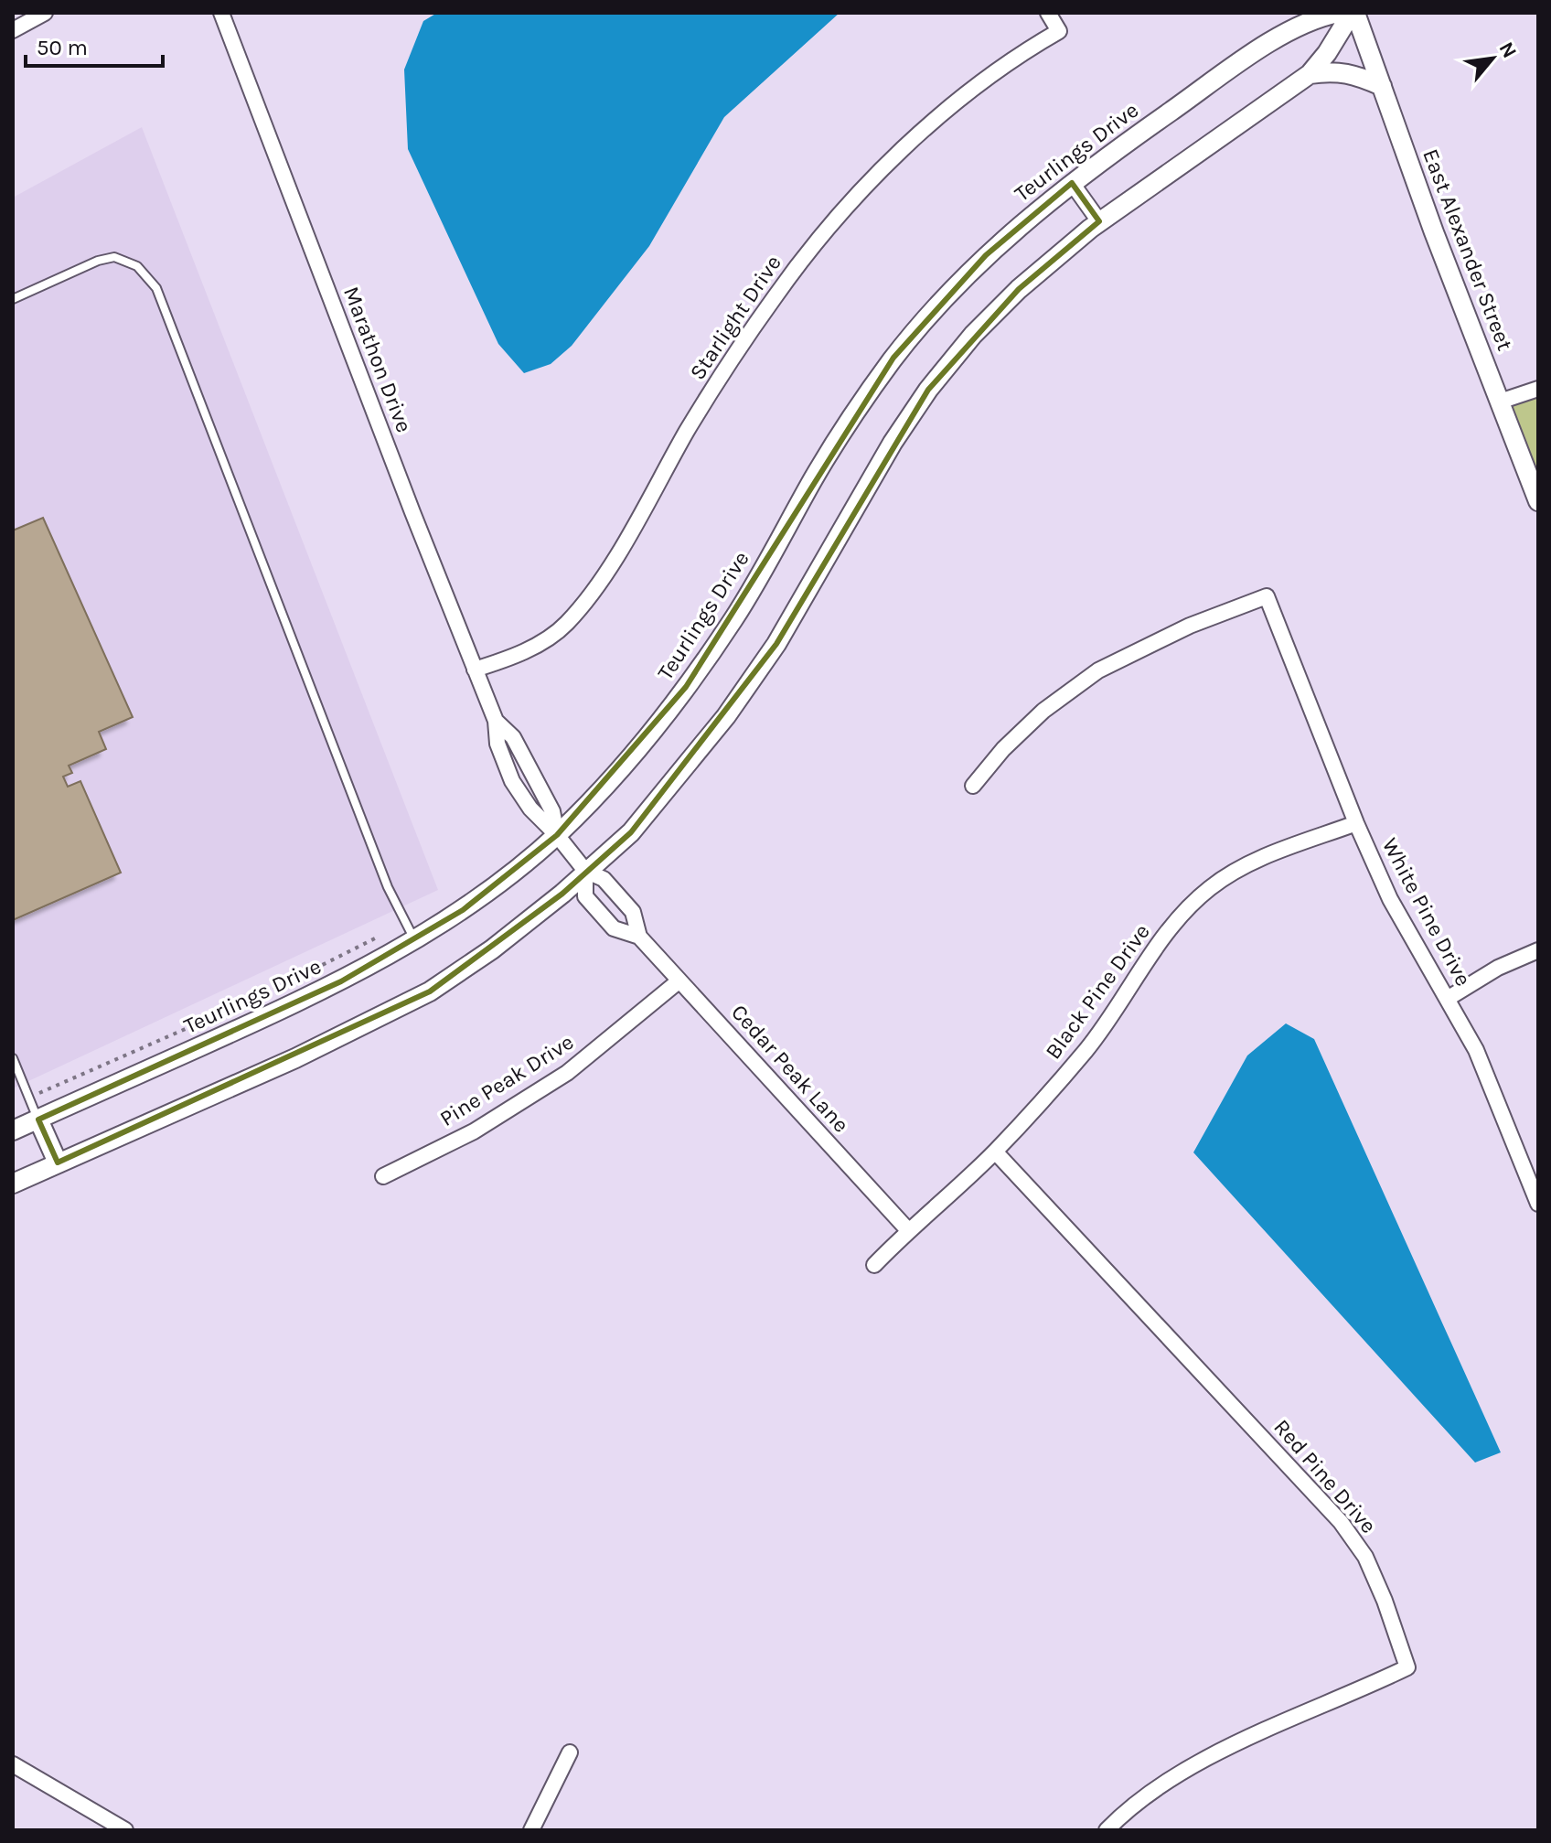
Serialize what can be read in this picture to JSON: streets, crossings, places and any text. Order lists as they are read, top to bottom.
{
  "streets": {
    "street": [
      "Teurlings Drive",
      "East Alexander Street",
      "Starlight Drive",
      "Marathon Drive",
      "White Pine Drive",
      "Black Pine Drive",
      "Cedar Peak Lane",
      "Pine Peak Drive",
      "Red Pine Drive"
    ]
  },
  "crossings": [
    ["Teurlings Drive", "Marathon Drive"],
    ["Starlight Drive", "Marathon Drive"],
    ["Marathon Drive", "Cedar Peak Lane"],
    ["White Pine Drive", "Black Pine Drive"],
    ["Black Pine Drive", "Cedar Peak Lane"],
    ["Black Pine Drive", "Red Pine Drive"],
    ["Cedar Peak Lane", "Pine Peak Drive"]
  ],
  "scale_bar": "50 m",
  "north": "top right"
}
